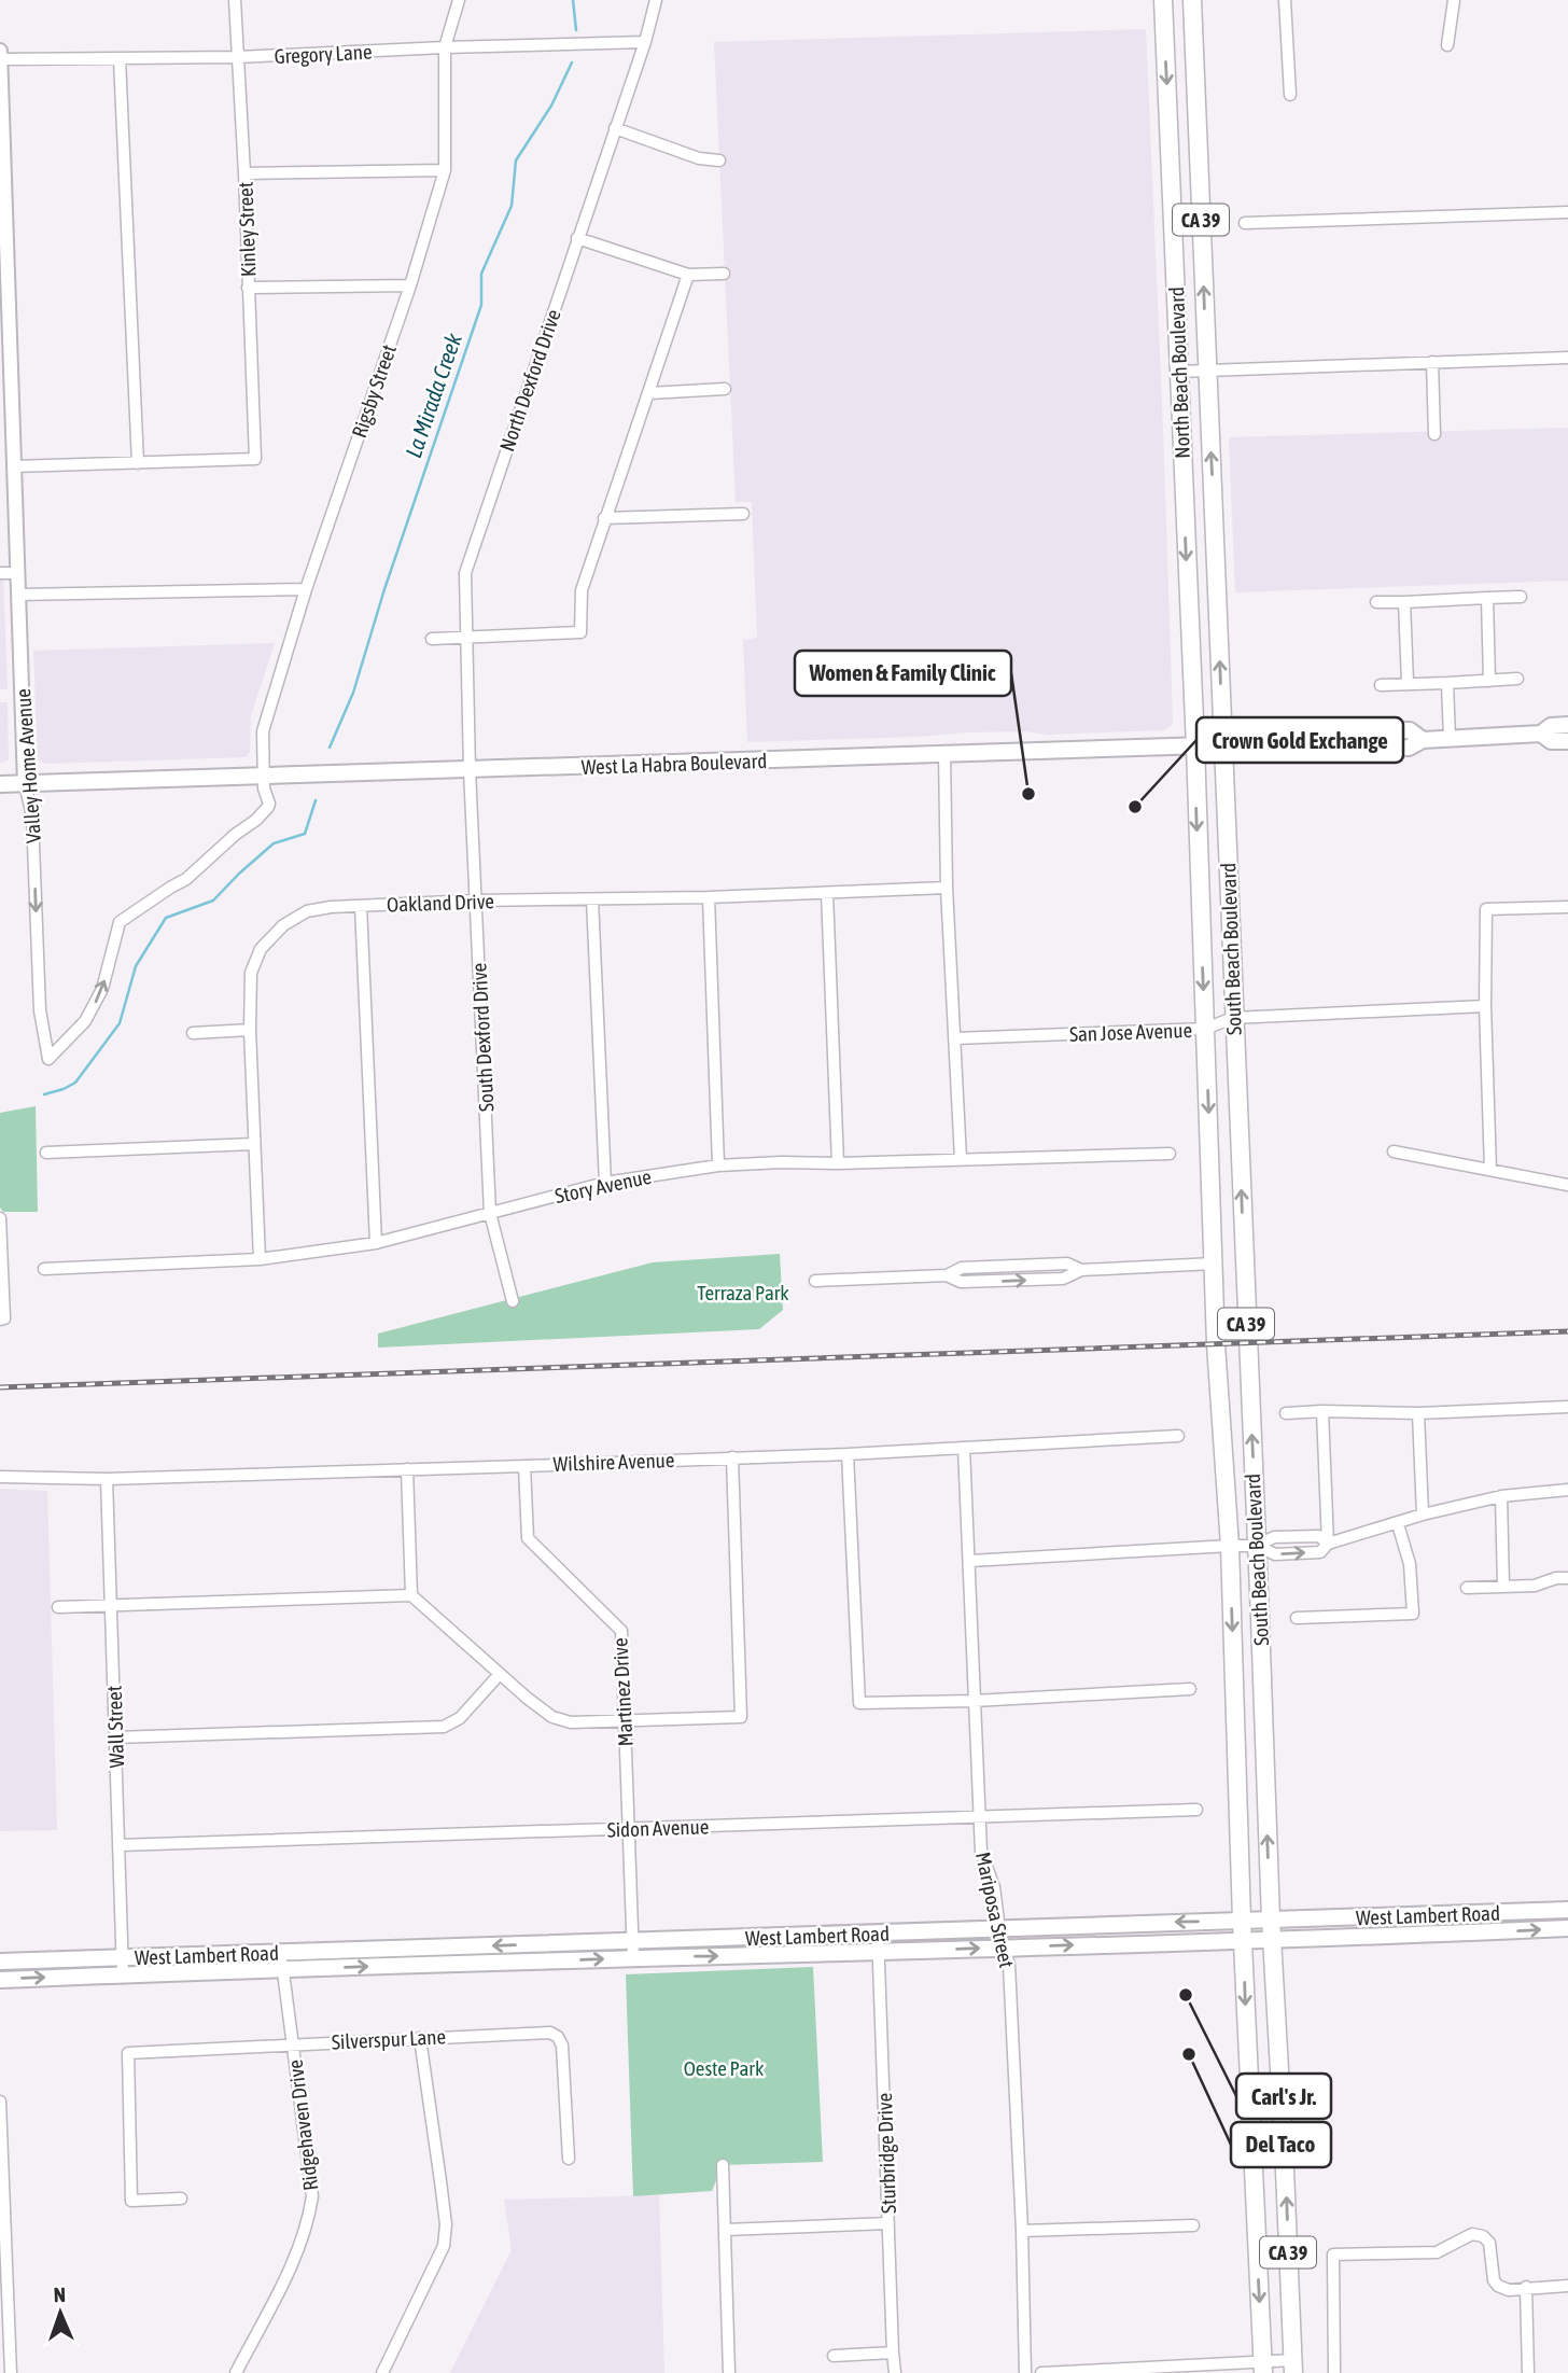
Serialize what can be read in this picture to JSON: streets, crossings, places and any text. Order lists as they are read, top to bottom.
{
  "streets": {
    "main road": [
      "CA 39",
      "North Beach Boulevard",
      "West La Habra Boulevard",
      "South Beach Boulevard",
      "West Lambert Road"
    ],
    "street": [
      "Gregory Lane",
      "Kinley Street",
      "North Dexford Drive",
      "Rigsby Street",
      "Valley Home Avenue",
      "Oakland Drive",
      "San Jose Avenue",
      "South Dexford Drive",
      "Story Avenue",
      "Wilshire Avenue",
      "Martinez Drive",
      "Wall Street",
      "Sidon Avenue",
      "Mariposa Street",
      "Silverspur Lane",
      "Ridgehaven Drive",
      "Sturbridge Drive"
    ]
  },
  "crossings": [
    ["Gregory Lane", "Kinley Street"],
    ["Gregory Lane", "North Dexford Drive"],
    ["Gregory Lane", "Rigsby Street"],
    ["Gregory Lane", "Valley Home Avenue"],
    ["North Beach Boulevard", "West La Habra Boulevard"],
    ["North Beach Boulevard", "South Beach Boulevard"],
    ["North Dexford Drive", "West La Habra Boulevard"],
    ["North Dexford Drive", "South Dexford Drive"],
    ["Rigsby Street", "West La Habra Boulevard"],
    ["Rigsby Street", "Valley Home Avenue"],
    ["West La Habra Boulevard", "Valley Home Avenue"],
    ["West La Habra Boulevard", "South Beach Boulevard"],
    ["West La Habra Boulevard", "South Dexford Drive"],
    ["Oakland Drive", "South Dexford Drive"],
    ["Oakland Drive", "Story Avenue"],
    ["South Beach Boulevard", "San Jose Avenue"],
    ["South Beach Boulevard", "West Lambert Road"],
    ["South Dexford Drive", "Story Avenue"],
    ["Wilshire Avenue", "Martinez Drive"],
    ["Wilshire Avenue", "Wall Street"],
    ["Wilshire Avenue", "Mariposa Street"],
    ["Martinez Drive", "Sidon Avenue"],
    ["Martinez Drive", "West Lambert Road"],
    ["Wall Street", "Sidon Avenue"],
    ["Wall Street", "West Lambert Road"],
    ["Sidon Avenue", "Mariposa Street"],
    ["Mariposa Street", "West Lambert Road"],
    ["West Lambert Road", "Ridgehaven Drive"],
    ["West Lambert Road", "Sturbridge Drive"],
    ["Silverspur Lane", "Ridgehaven Drive"]
  ],
  "water": ["La Mirada Creek"],
  "parks": ["Terraza Park", "Oeste Park"],
  "places": [
    "Women & Family Clinic",
    "Crown Gold Exchange",
    "Carl's Jr.",
    "Del Taco"
  ],
  "north": "top"
}
